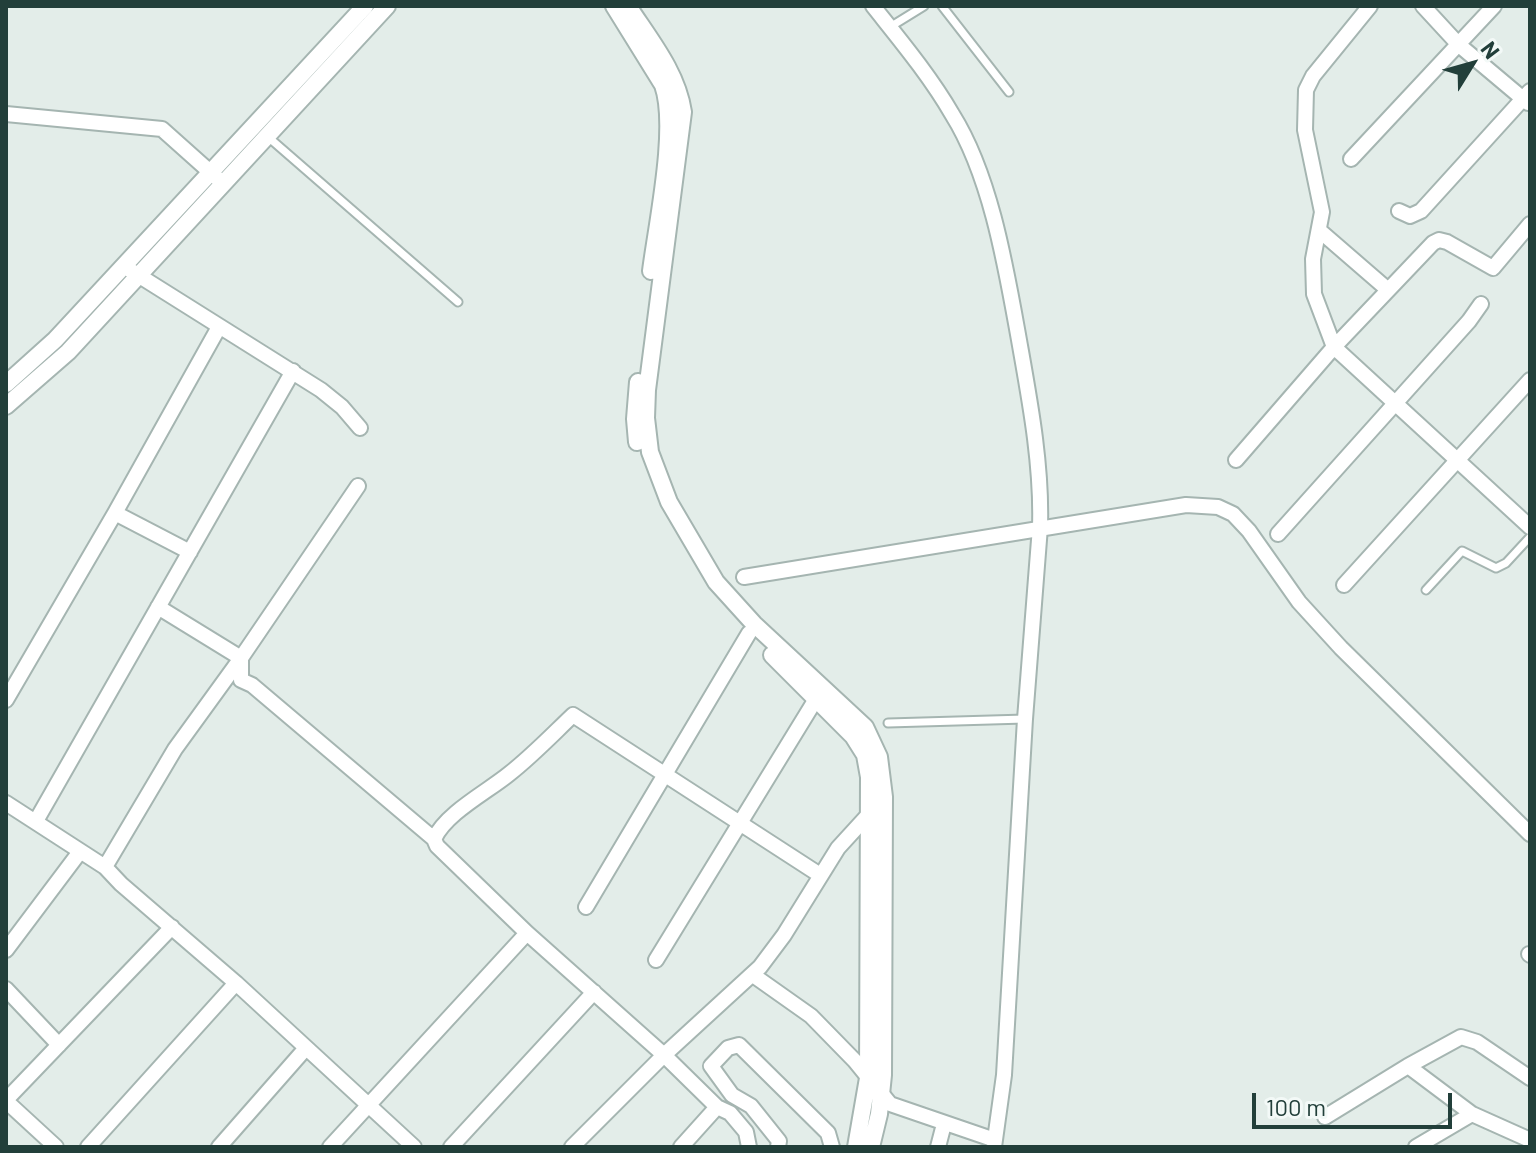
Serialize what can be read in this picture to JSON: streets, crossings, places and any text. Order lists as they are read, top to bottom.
{
  "scale_bar": "100 m",
  "north": "top right"
}
